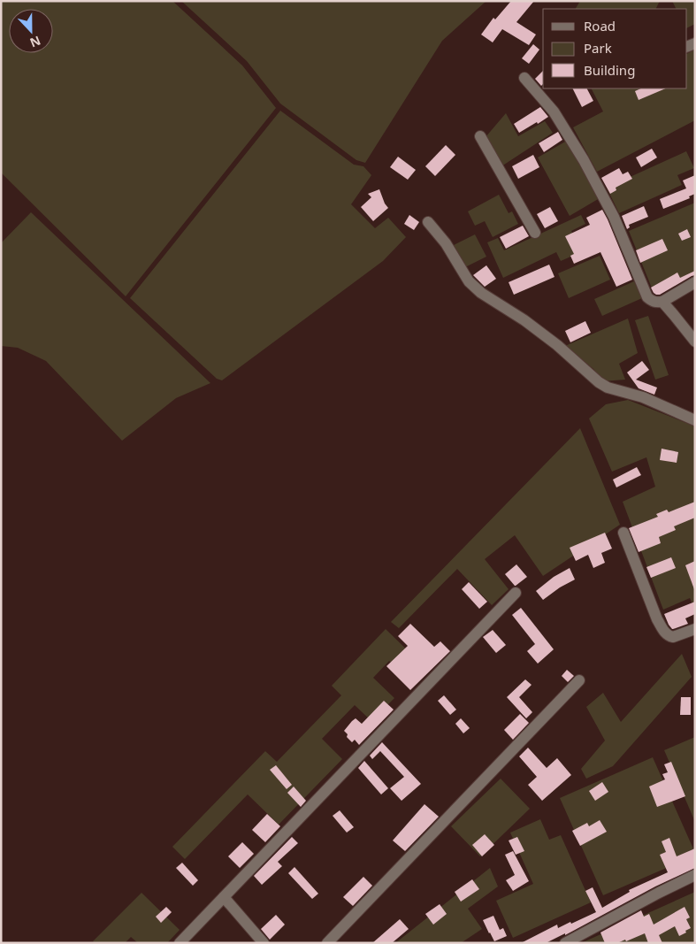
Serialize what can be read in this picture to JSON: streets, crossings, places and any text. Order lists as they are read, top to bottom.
{
  "legend": ["Road", "Park", "Building"],
  "north": "bottom"
}
